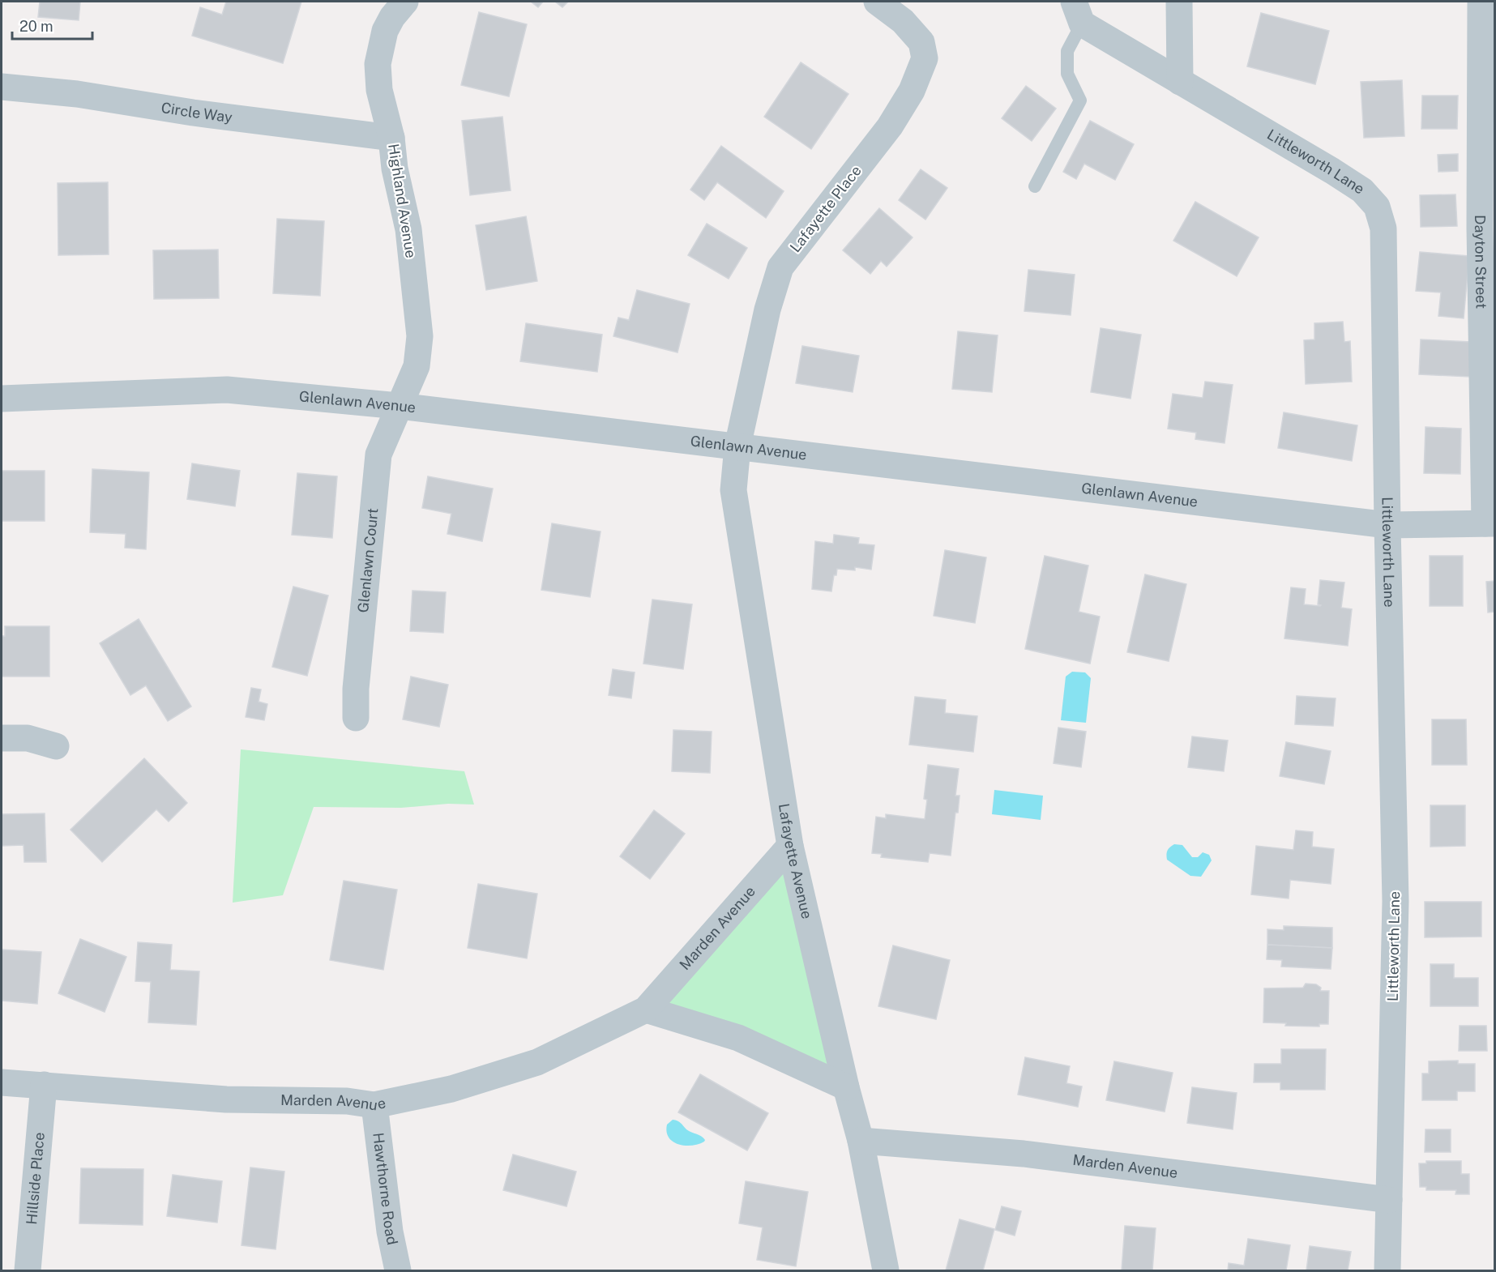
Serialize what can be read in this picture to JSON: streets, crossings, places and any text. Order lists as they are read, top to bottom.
{
  "streets": {
    "street": [
      "Circle Way",
      "Littleworth Lane",
      "Highland Avenue",
      "Lafayette Place",
      "Dayton Street",
      "Glenlawn Avenue",
      "Glenlawn Court",
      "Lafayette Avenue",
      "Marden Avenue",
      "Hillside Place",
      "Hawthorne Road"
    ]
  },
  "crossings": [
    ["Circle Way", "Highland Avenue"],
    ["Littleworth Lane", "Glenlawn Avenue"],
    ["Littleworth Lane", "Marden Avenue"],
    ["Highland Avenue", "Glenlawn Avenue"],
    ["Highland Avenue", "Glenlawn Court"],
    ["Lafayette Place", "Glenlawn Avenue"],
    ["Lafayette Place", "Lafayette Avenue"],
    ["Dayton Street", "Glenlawn Avenue"],
    ["Glenlawn Avenue", "Glenlawn Court"],
    ["Glenlawn Avenue", "Lafayette Avenue"],
    ["Lafayette Avenue", "Marden Avenue"],
    ["Marden Avenue", "Hillside Place"],
    ["Marden Avenue", "Hawthorne Road"]
  ],
  "scale_bar": "20 m"
}
